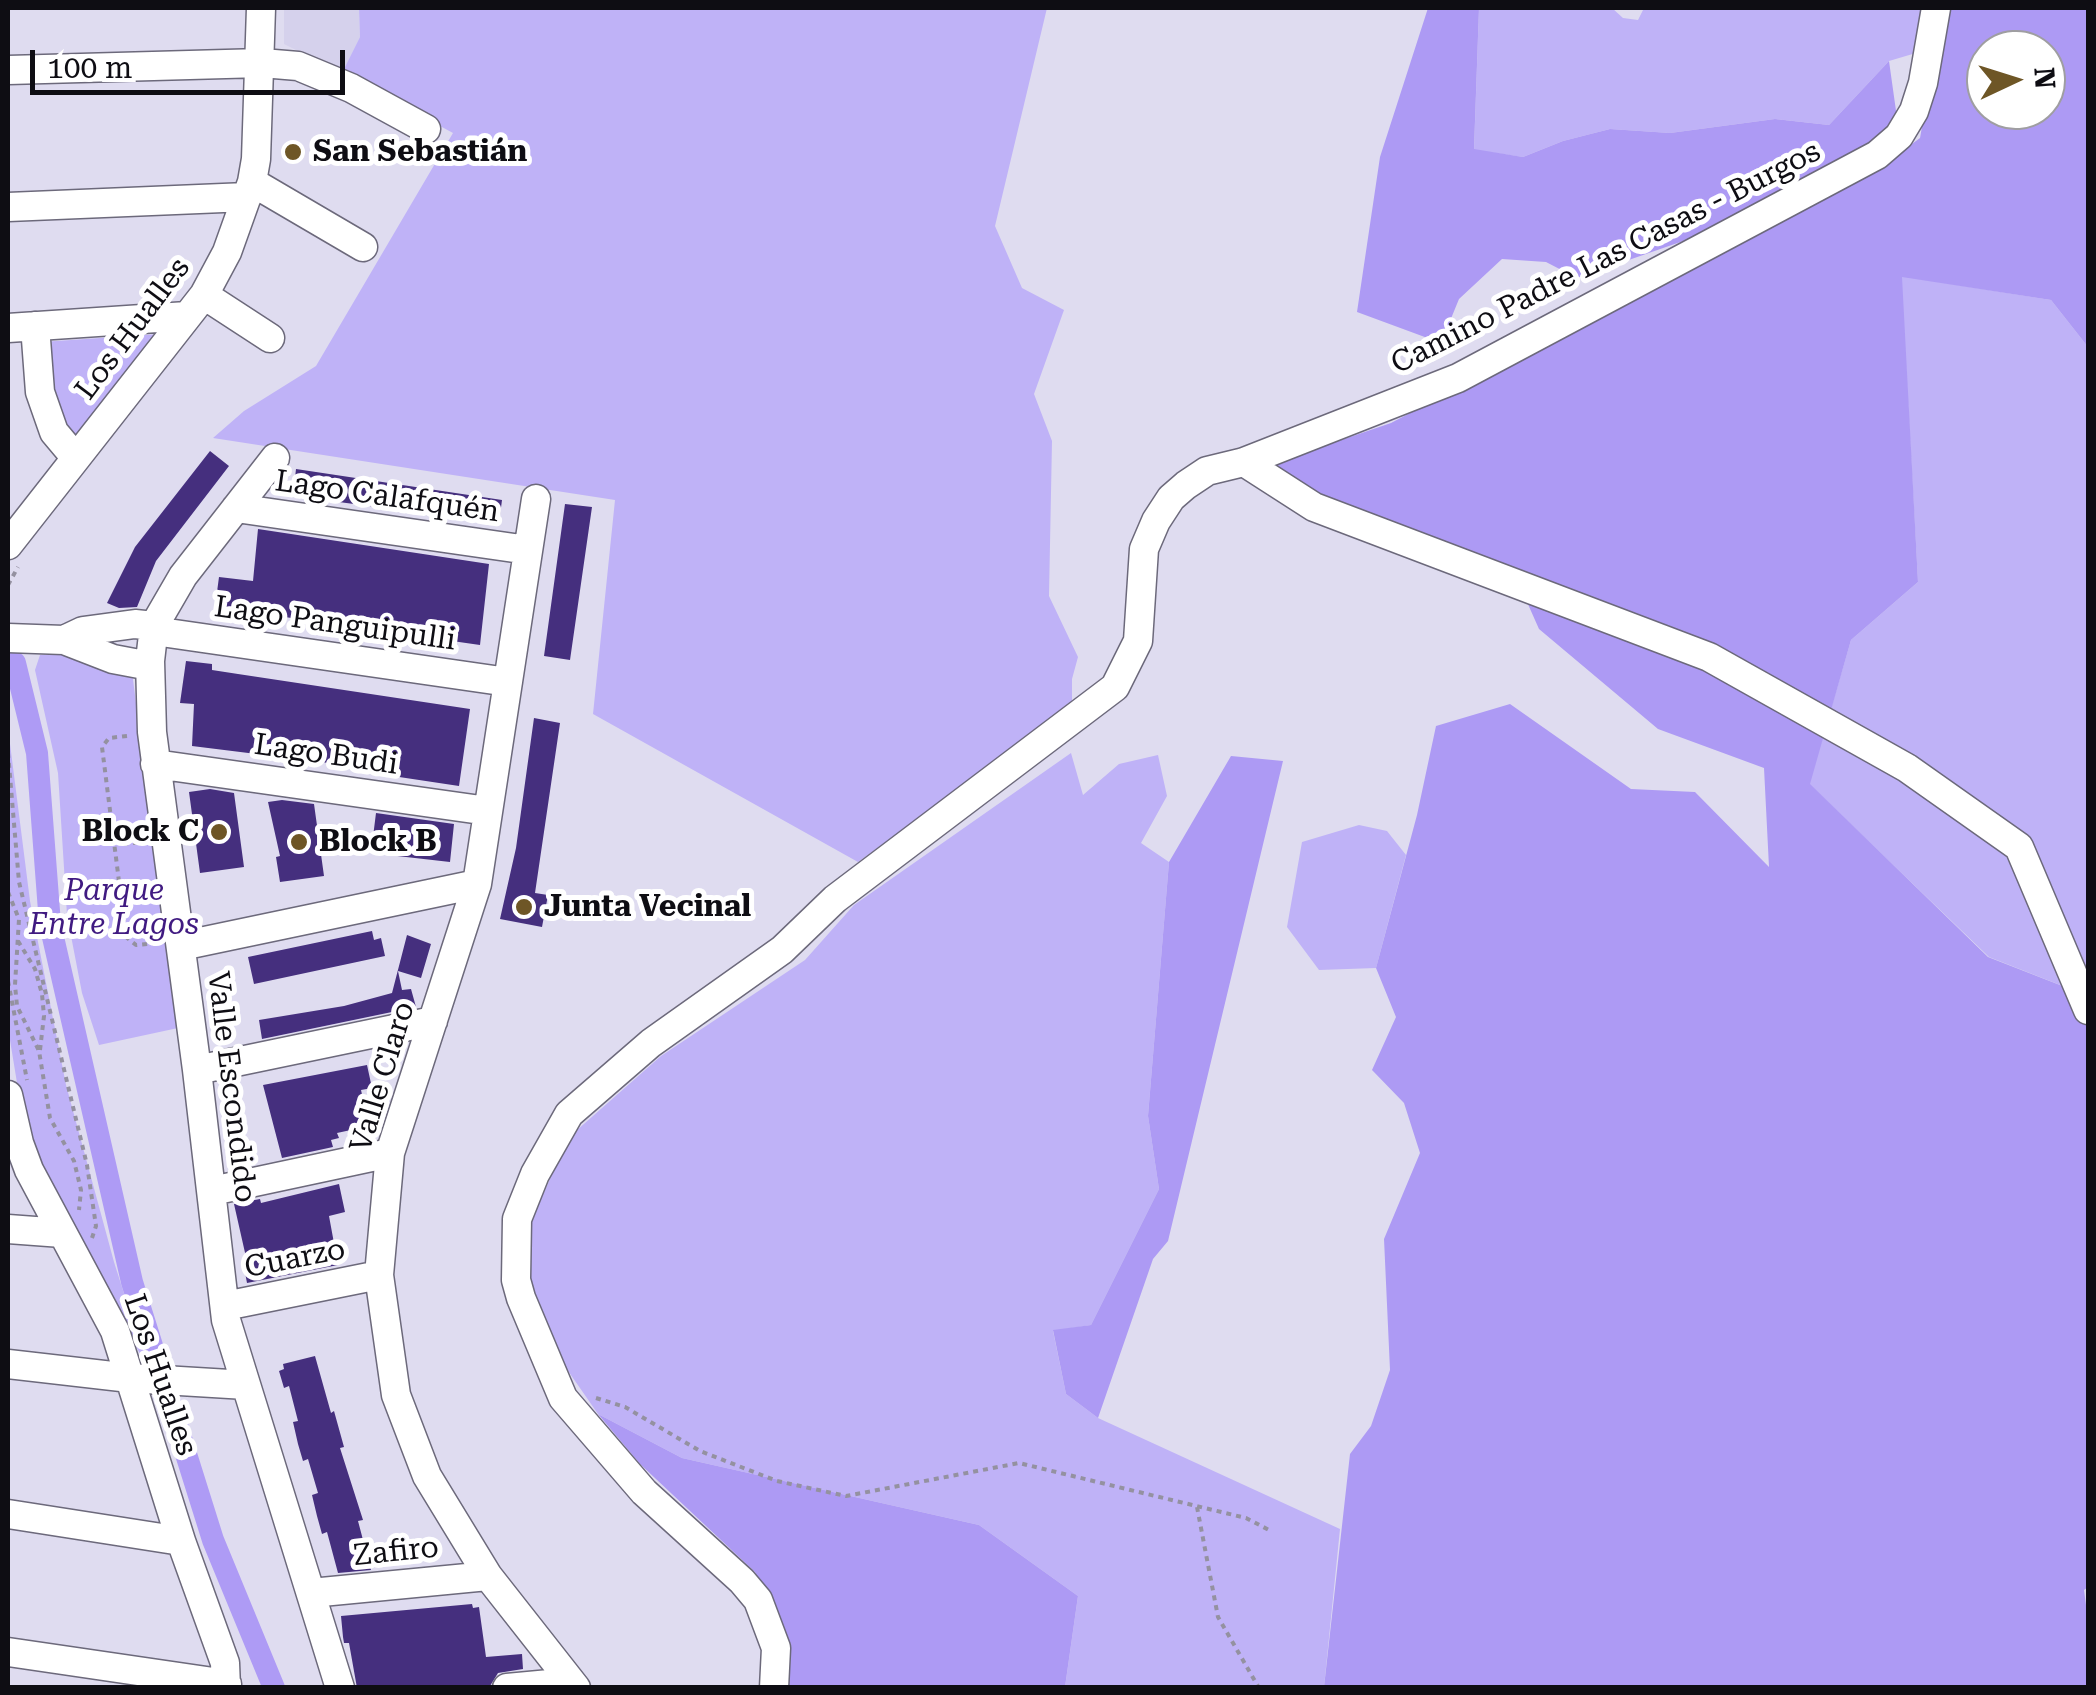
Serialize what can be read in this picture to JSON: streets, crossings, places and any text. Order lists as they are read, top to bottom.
{
  "streets": {
    "street": [
      "Camino Padre Las Casas - Burgos",
      "Los Hualles",
      "Lago Calafquén",
      "Lago Panguipulli",
      "Lago Budi",
      "Valle Claro",
      "Valle Escondido",
      "Cuarzo",
      "Zafiro"
    ]
  },
  "crossings": [
    ["Lago Calafquén", "Valle Claro"],
    ["Lago Calafquén", "Valle Escondido"],
    ["Lago Panguipulli", "Valle Claro"],
    ["Lago Panguipulli", "Valle Escondido"],
    ["Lago Budi", "Valle Claro"],
    ["Lago Budi", "Valle Escondido"],
    ["Valle Claro", "Cuarzo"],
    ["Valle Claro", "Zafiro"],
    ["Valle Escondido", "Cuarzo"],
    ["Valle Escondido", "Zafiro"]
  ],
  "parks": ["Parque Entre Lagos"],
  "places": [
    "San Sebastián",
    "Block C",
    "Block B",
    "Junta Vecinal"
  ],
  "scale_bar": "100 m",
  "north": "right"
}
